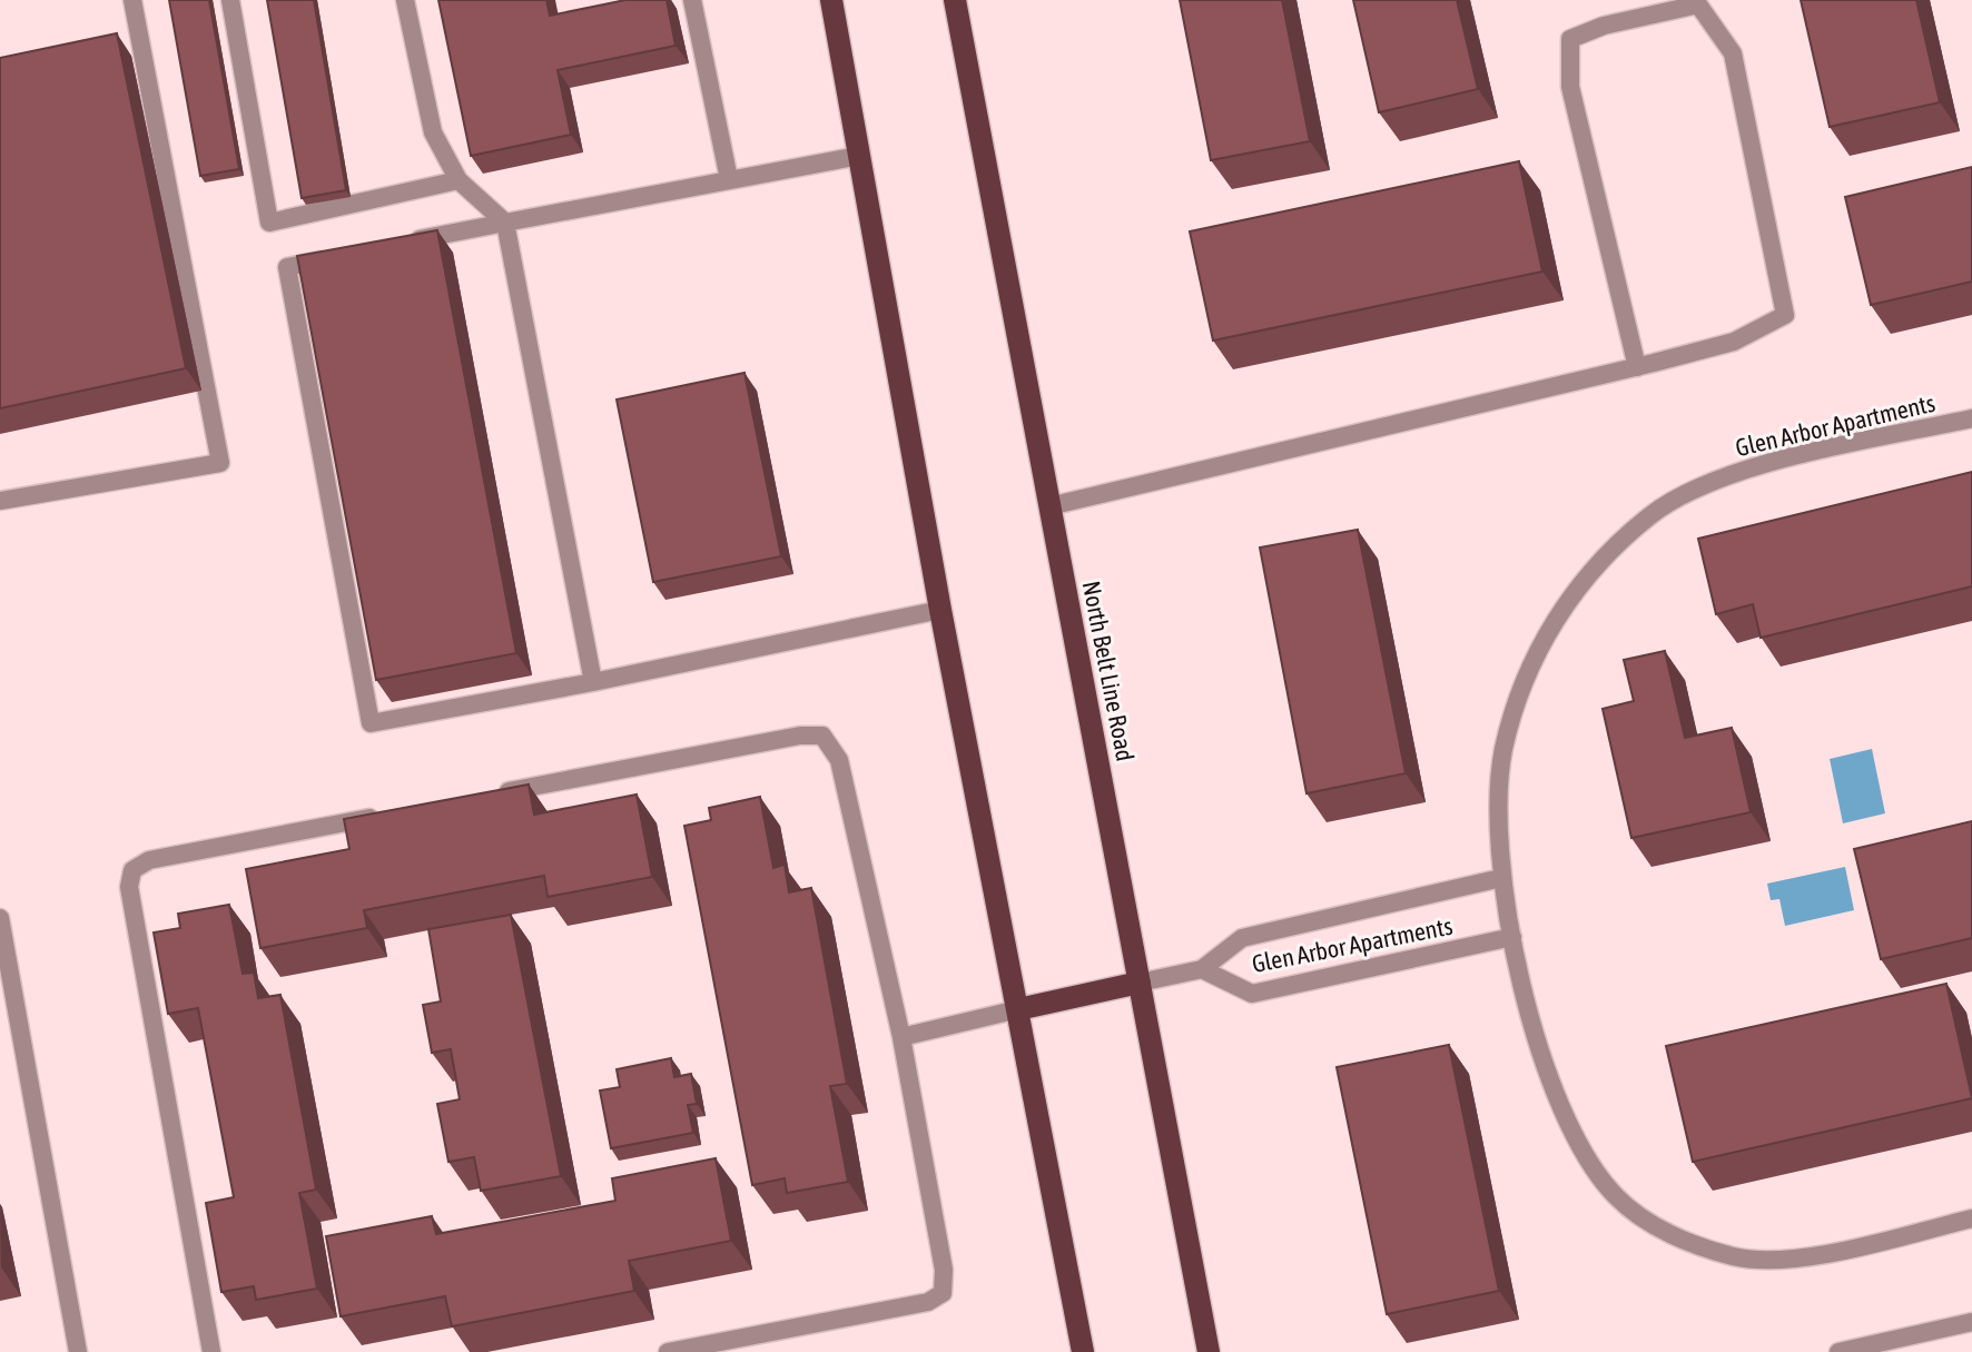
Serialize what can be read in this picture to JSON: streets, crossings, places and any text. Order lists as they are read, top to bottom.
{
  "streets": {
    "main road": ["North Belt Line Road"],
    "lane": ["Glen Arbor Apartments"]
  }
}
